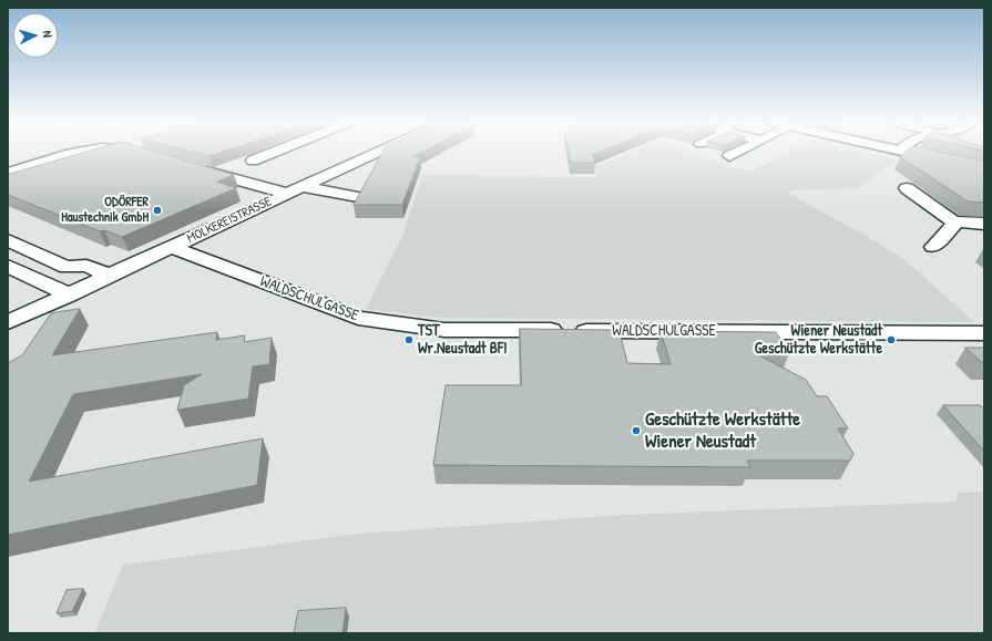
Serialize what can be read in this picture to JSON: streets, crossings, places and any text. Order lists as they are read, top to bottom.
{
  "streets": {
    "street": ["MOLKEREISTRASSE", "WALDSCHULGASSE"]
  },
  "crossings": [
    ["MOLKEREISTRASSE", "WALDSCHULGASSE"]
  ],
  "places": [
    "ODÖRFER Haustechnik GmbH",
    "TST Wr.Neustadt BFI",
    "Wiener Neustadt Geschützte Werkstätte",
    "Geschützte Werkstätte Wiener Neustadt"
  ],
  "north": "right"
}
